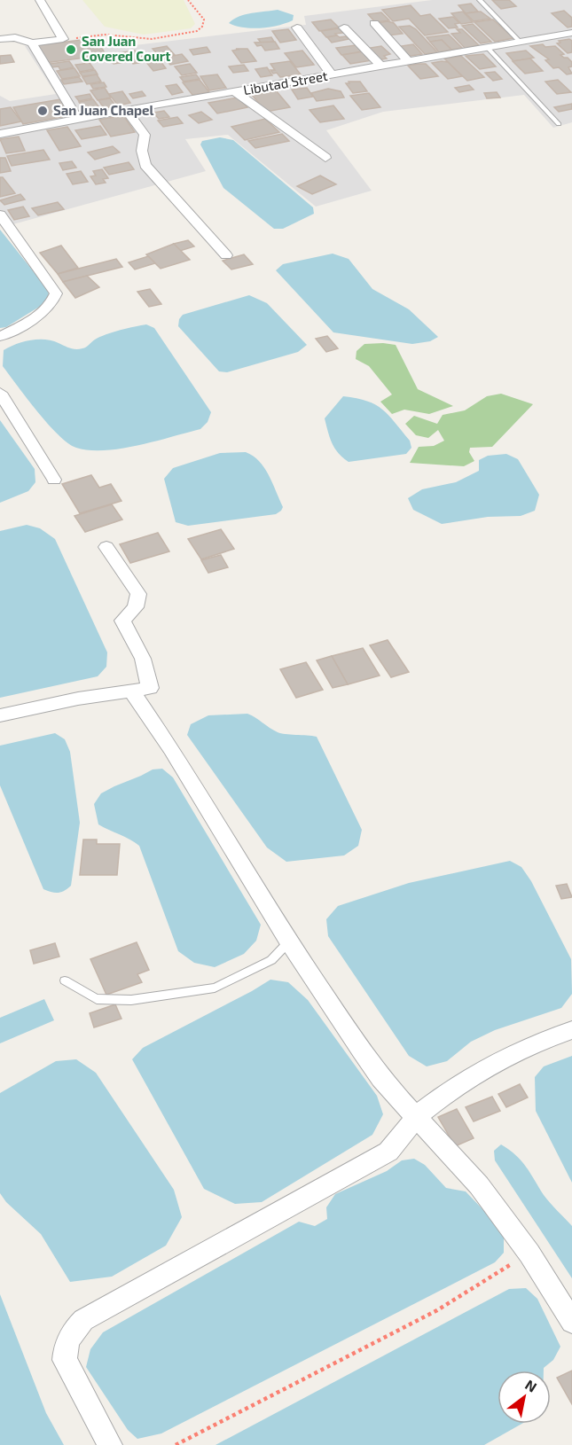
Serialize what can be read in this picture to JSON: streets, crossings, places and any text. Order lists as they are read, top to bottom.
{
  "streets": {
    "street": ["Libutad Street"]
  },
  "places": ["San Juan Covered Court", "San Juan Chapel"],
  "north": "top right"
}
